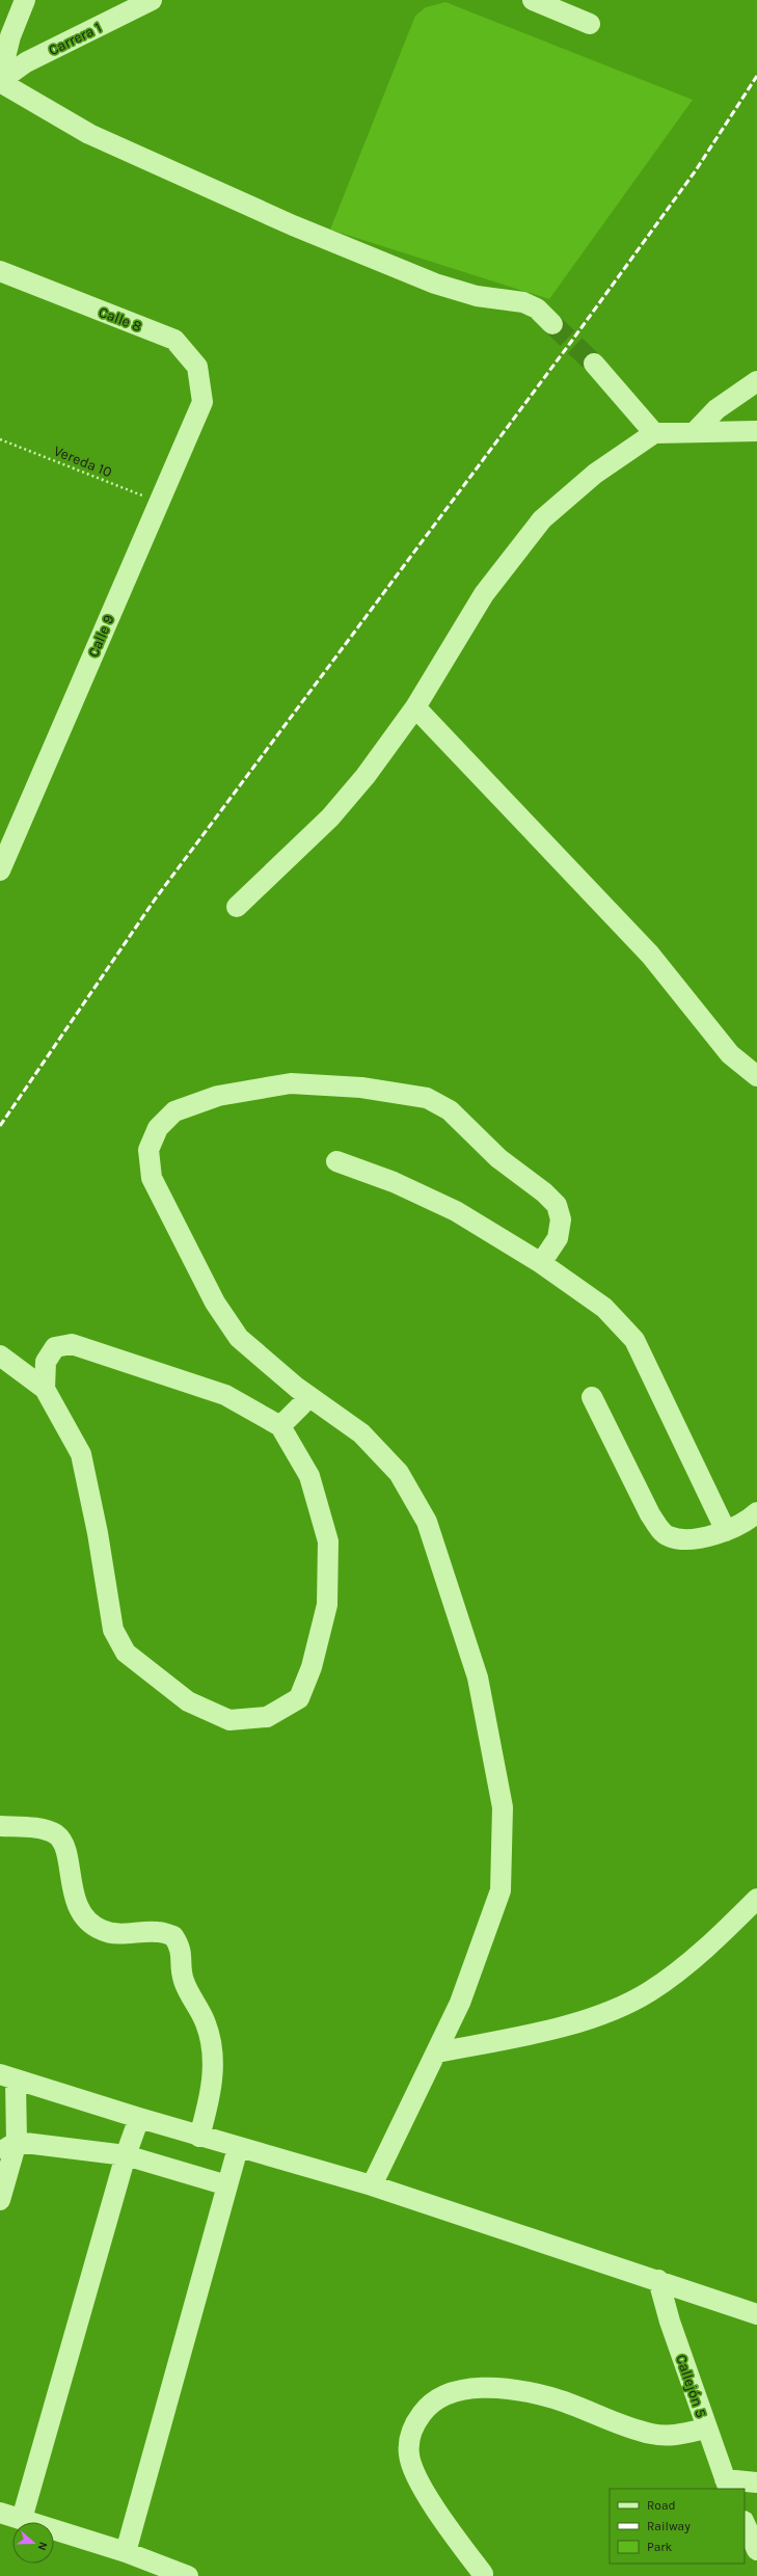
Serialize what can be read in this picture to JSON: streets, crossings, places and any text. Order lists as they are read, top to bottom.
{
  "streets": {
    "street": [
      "Carrera 1",
      "Calle 8",
      "Calle 9",
      "Callejón 5"
    ],
    "path": ["Vereda 10"]
  },
  "crossings": [
    ["Calle 8", "Calle 9"],
    ["Vereda 10", "Calle 9"]
  ],
  "legend": ["Road", "Railway", "Park"],
  "north": "right"
}
